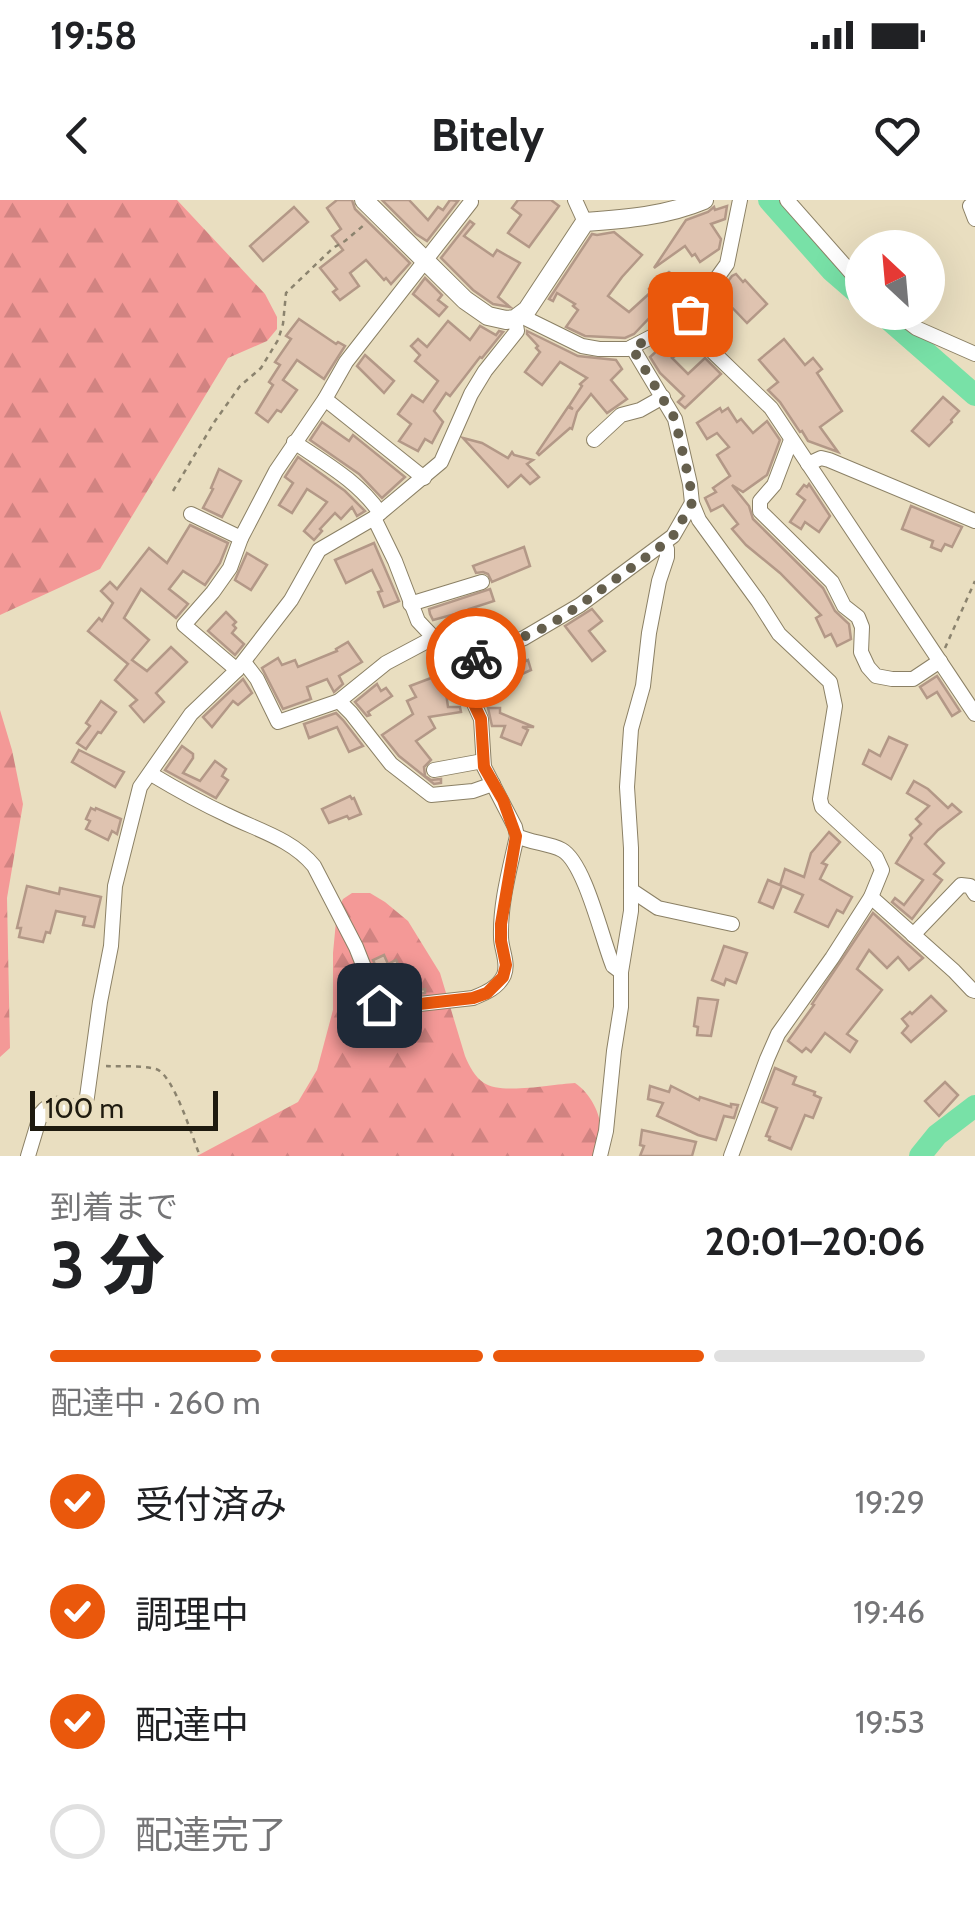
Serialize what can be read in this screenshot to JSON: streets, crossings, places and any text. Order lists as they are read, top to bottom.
{
  "scale_bar": "100 m",
  "north": "top left",
  "page": {
    "status": "19:58",
    "header": "Bitely",
    "scale": "100 m",
    "heading": ["3 分", "到着まで", "20:01–20:06"],
    "bar": "配達中 · 260 m",
    "list": [
      ["受付済み", "19:29"],
      ["調理中", "19:46"],
      ["配達中", "19:53"],
      "配達完了"
    ]
  }
}
